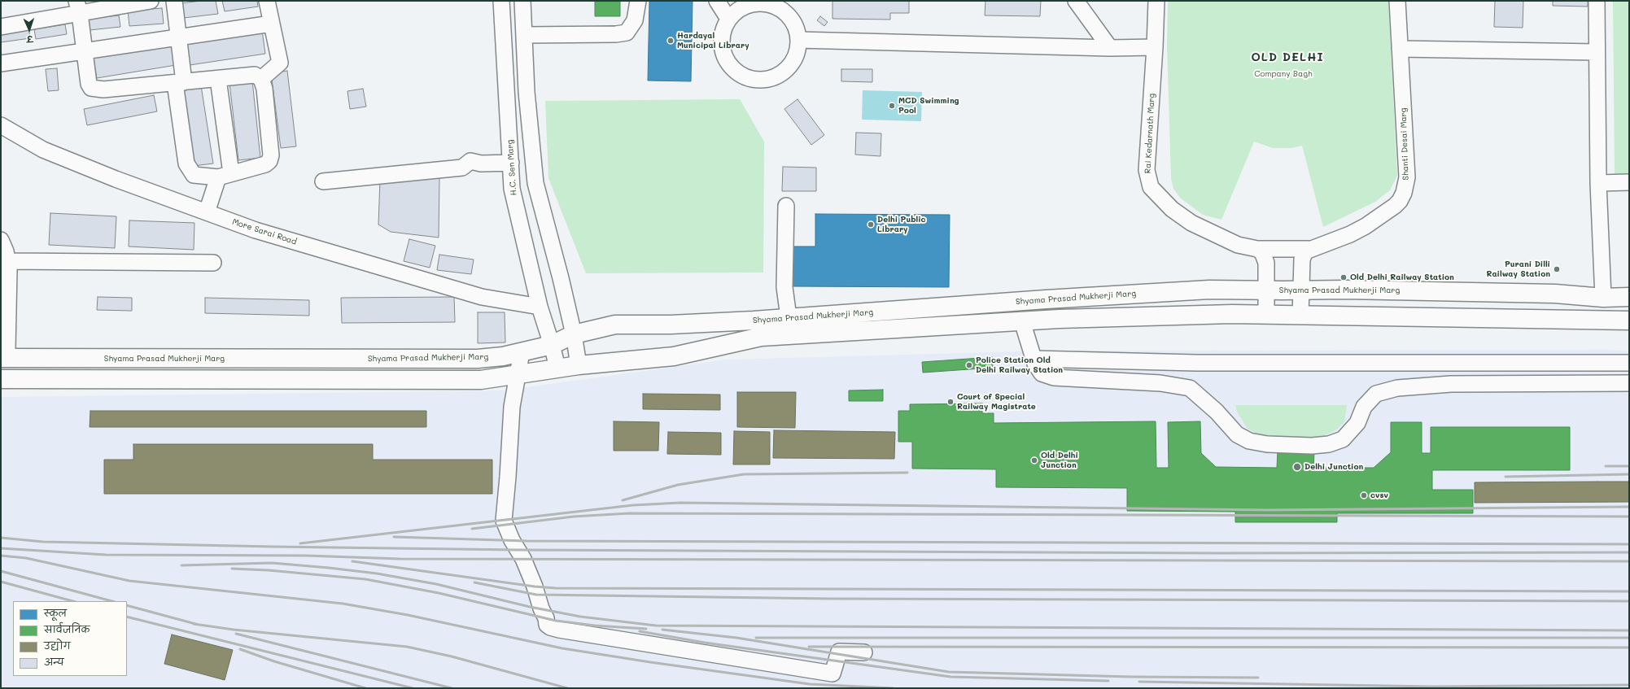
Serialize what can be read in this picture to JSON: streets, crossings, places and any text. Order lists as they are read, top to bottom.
{
  "streets": {
    "main road": ["Shyama Prasad Mukherji Marg"],
    "street": [
      "Rai Kedarnath Marg",
      "Shanti Desai Marg",
      "H.C. Sen Marg",
      "More Sarai Road"
    ]
  },
  "crossings": [
    ["Rai Kedarnath Marg", "Shanti Desai Marg"],
    ["H.C. Sen Marg", "More Sarai Road"],
    ["H.C. Sen Marg", "Shyama Prasad Mukherji Marg"]
  ],
  "districts": ["OLD DELHI"],
  "parks": ["Company Bagh"],
  "places": [
    "Hardayal Municipal Library",
    "MCD Swimming Pool",
    "Delhi Public Library",
    "Purani Dilli Railway Station",
    "Old Delhi Railway Station",
    "Police Station Old Delhi Railway Station",
    "Court of Special Railway Magistrate",
    "Old Delhi Junction",
    "Delhi Junction",
    "cvsv"
  ],
  "legend": [
    "स्कूल",
    "सार्वजनिक",
    "उद्योग",
    "अन्य"
  ],
  "north": "bottom"
}
